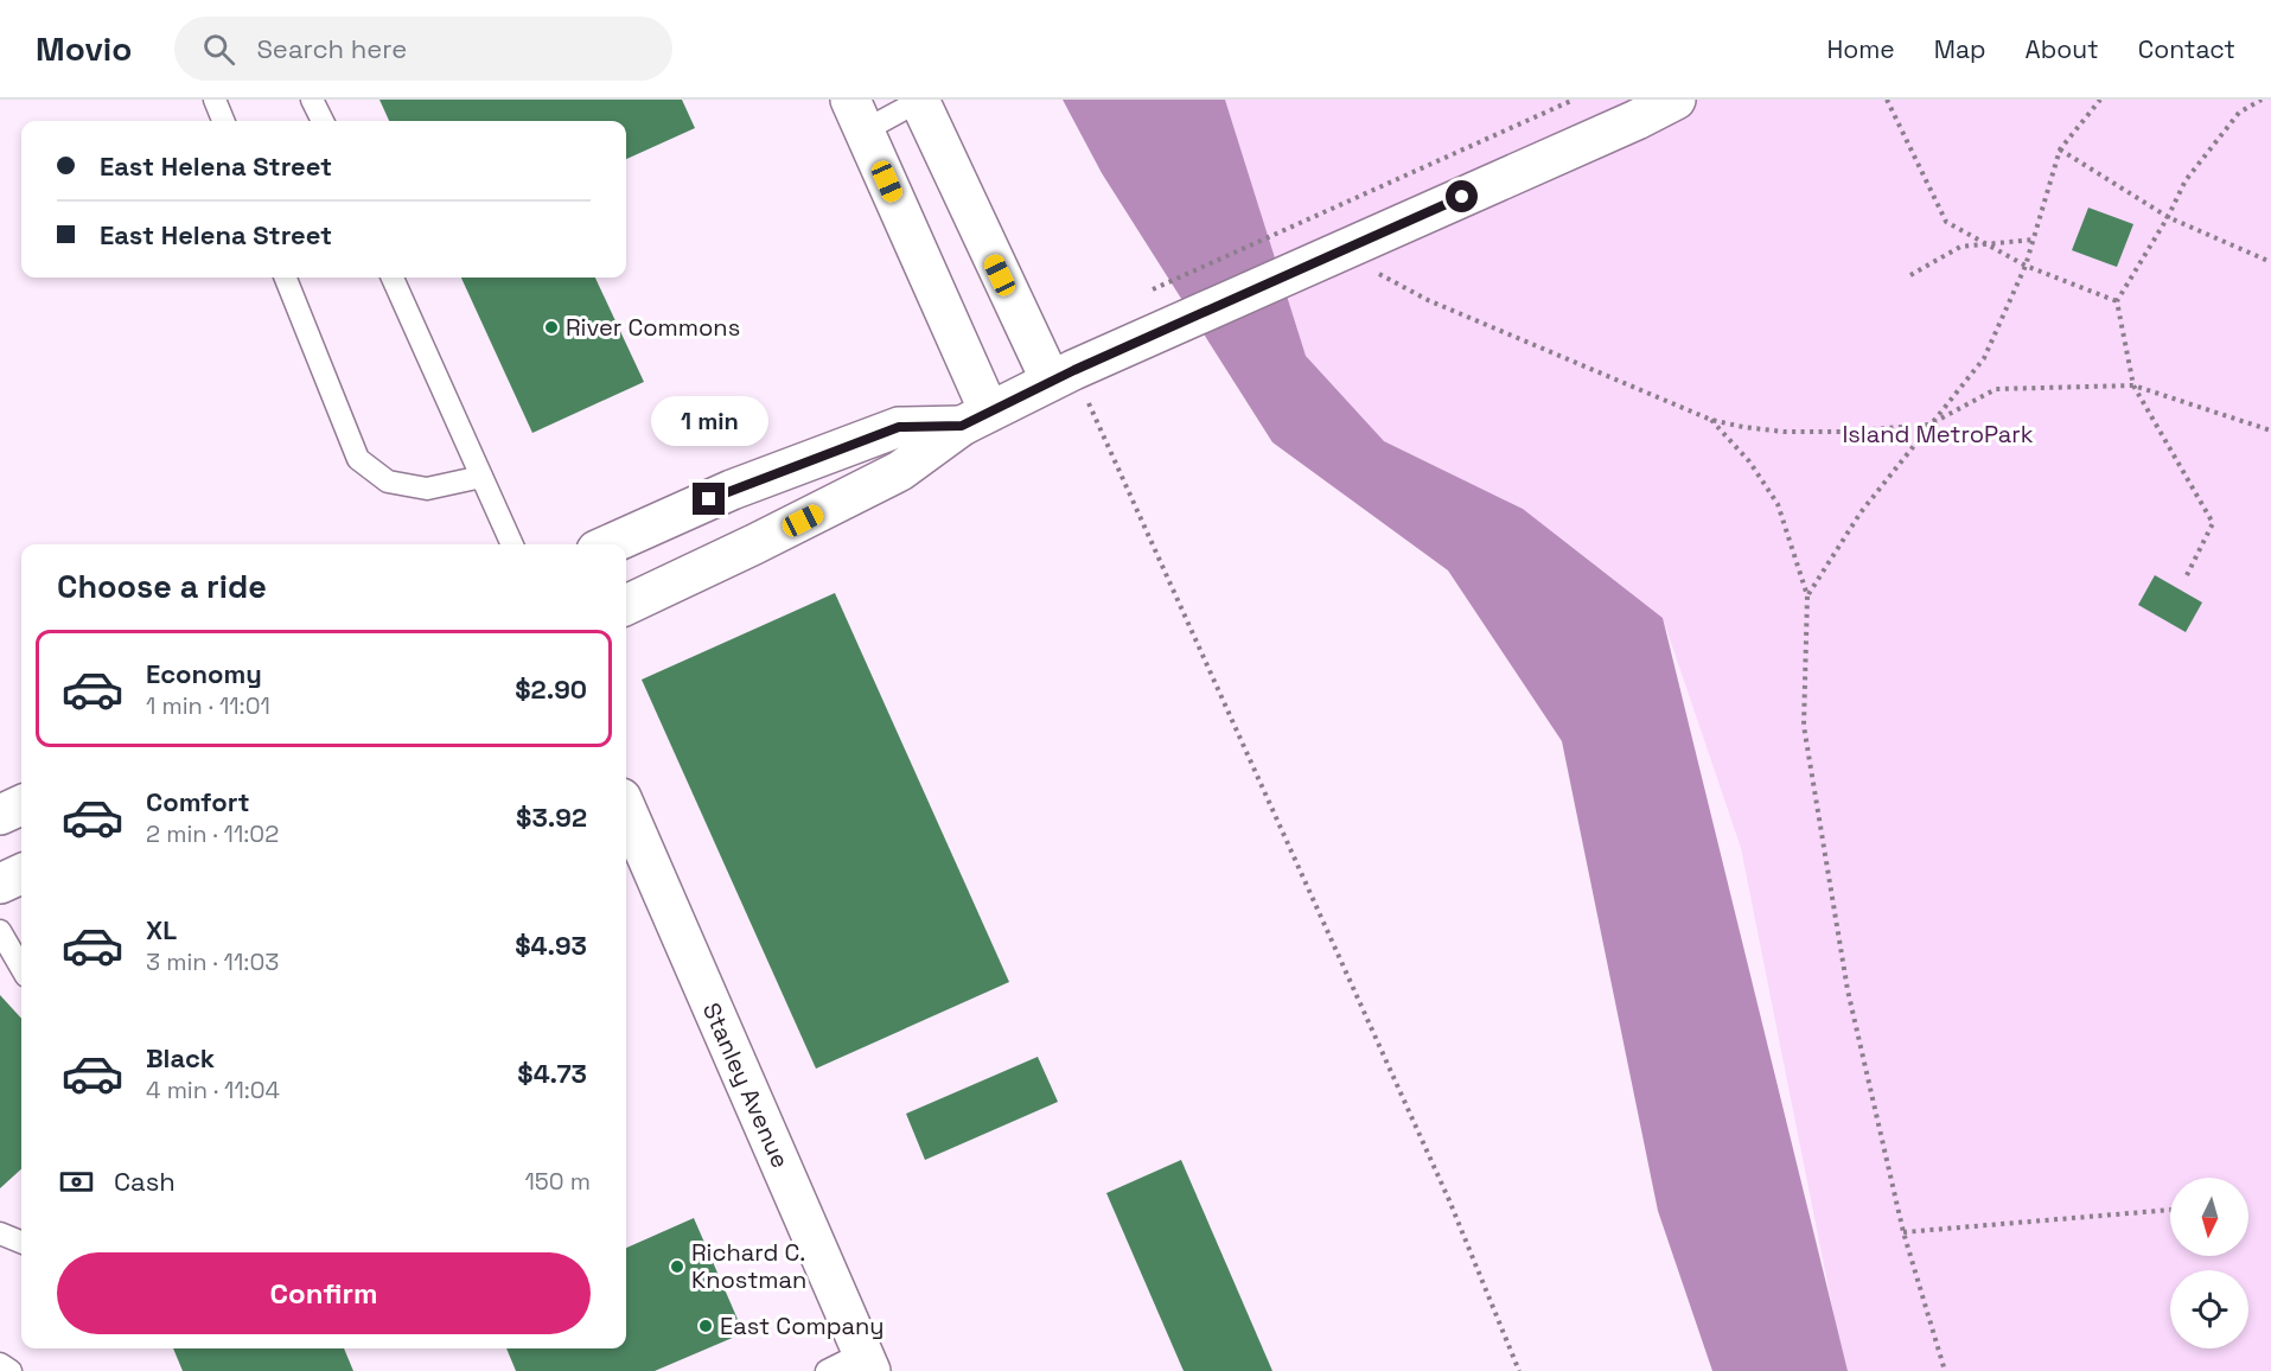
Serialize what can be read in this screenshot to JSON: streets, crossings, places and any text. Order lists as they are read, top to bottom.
{
  "streets": {
    "street": ["Stanley Avenue"]
  },
  "parks": ["Island MetroPark"],
  "places": ["River Commons", "Richard C. Knostman", "East Company"],
  "north": "bottom",
  "page": {
    "header": "Movio",
    "search": "Search here",
    "nav": [
      "Home",
      "Map",
      "About",
      "Contact"
    ],
    "banner": ["East Helena Street", "East Helena Street"],
    "bubble": "1 min",
    "heading": "Choose a ride",
    "list": [
      {
        "name": "Economy",
        "note": "1 min · 11:01",
        "value": "$2.90"
      },
      {
        "name": "Comfort",
        "note": "2 min · 11:02",
        "value": "$3.92"
      },
      {
        "name": "XL",
        "note": "3 min · 11:03",
        "value": "$4.93"
      },
      {
        "name": "Black",
        "note": "4 min · 11:04",
        "value": "$4.73"
      }
    ],
    "pay": ["Cash", "150 m"],
    "buttons": "Confirm"
  }
}
